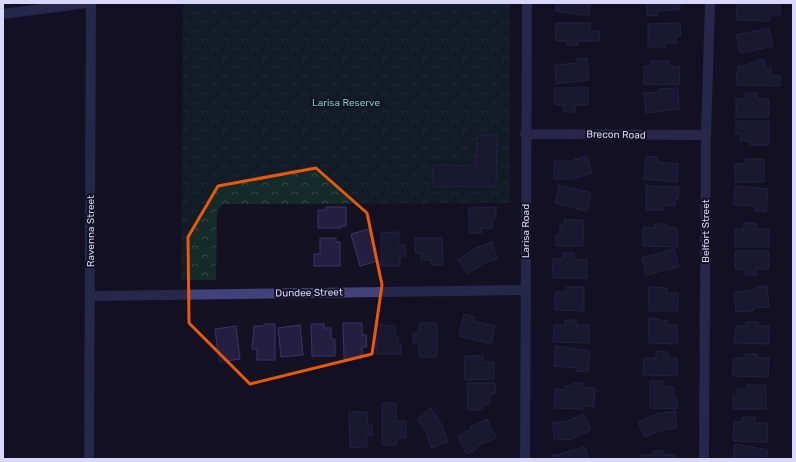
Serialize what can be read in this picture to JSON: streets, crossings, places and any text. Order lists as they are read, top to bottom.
{
  "streets": {
    "street": [
      "Brecon Road",
      "Ravenna Street",
      "Larisa Road",
      "Belfort Street",
      "Dundee Street"
    ]
  },
  "crossings": [
    ["Brecon Road", "Larisa Road"],
    ["Brecon Road", "Belfort Street"],
    ["Ravenna Street", "Dundee Street"],
    ["Larisa Road", "Dundee Street"]
  ],
  "parks": ["Larisa Reserve"]
}
